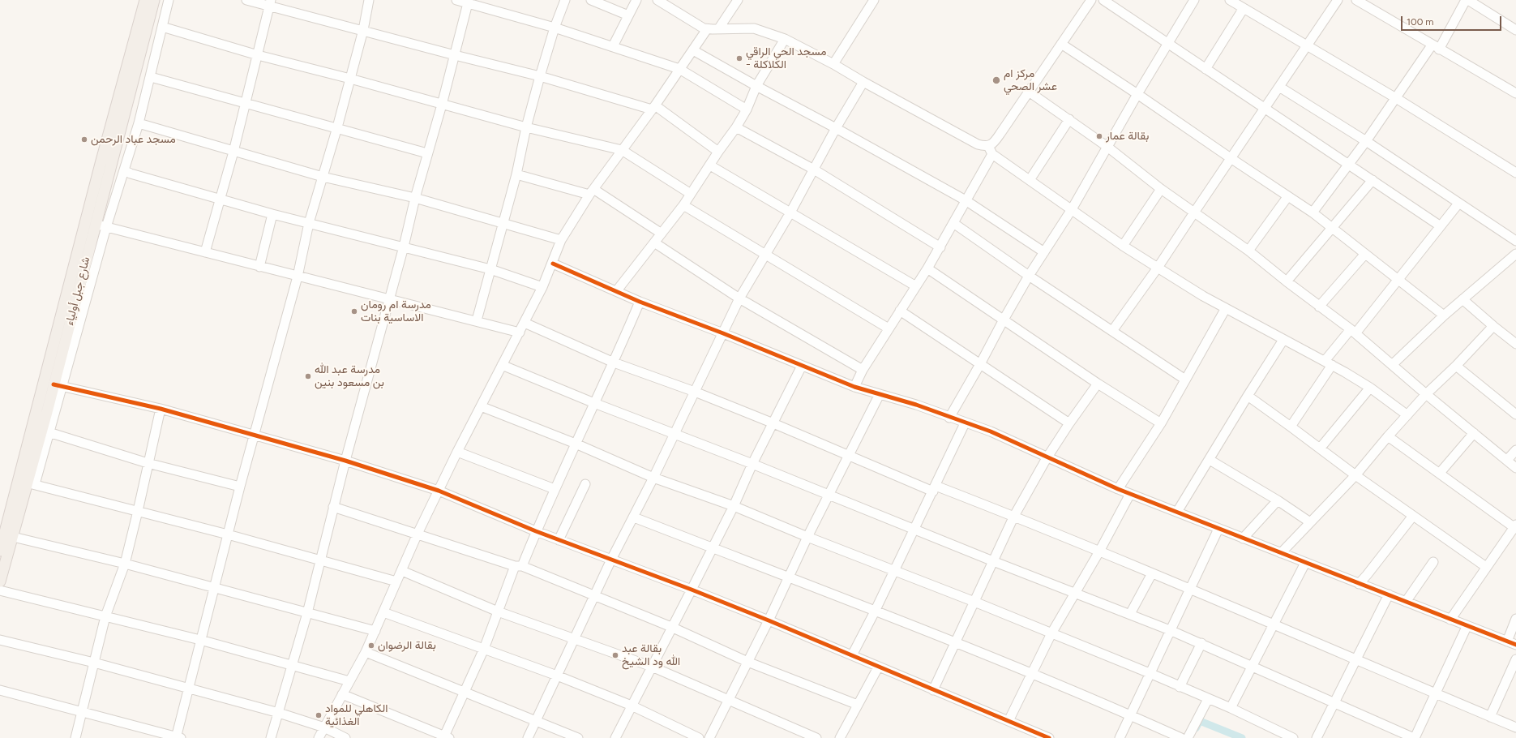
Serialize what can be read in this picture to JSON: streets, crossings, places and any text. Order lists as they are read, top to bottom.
{
  "streets": {
    "main road": ["شارع جبل أولياء"]
  },
  "places": [
    "مسجد الحي الراقي - الكلاكلة",
    "مركز ام عشر الصحي",
    "بقالة عمار",
    "مسجد عباد الرحمن",
    "مدرسة ام رومان الاساسية بنات",
    "مدرسة عبد الله بن مسعود بنين",
    "بقالة الرضوان",
    "بقالة عبد الله ود الشيخ",
    "الكاهلي للمواد الغذائية"
  ],
  "scale_bar": "100 m"
}
